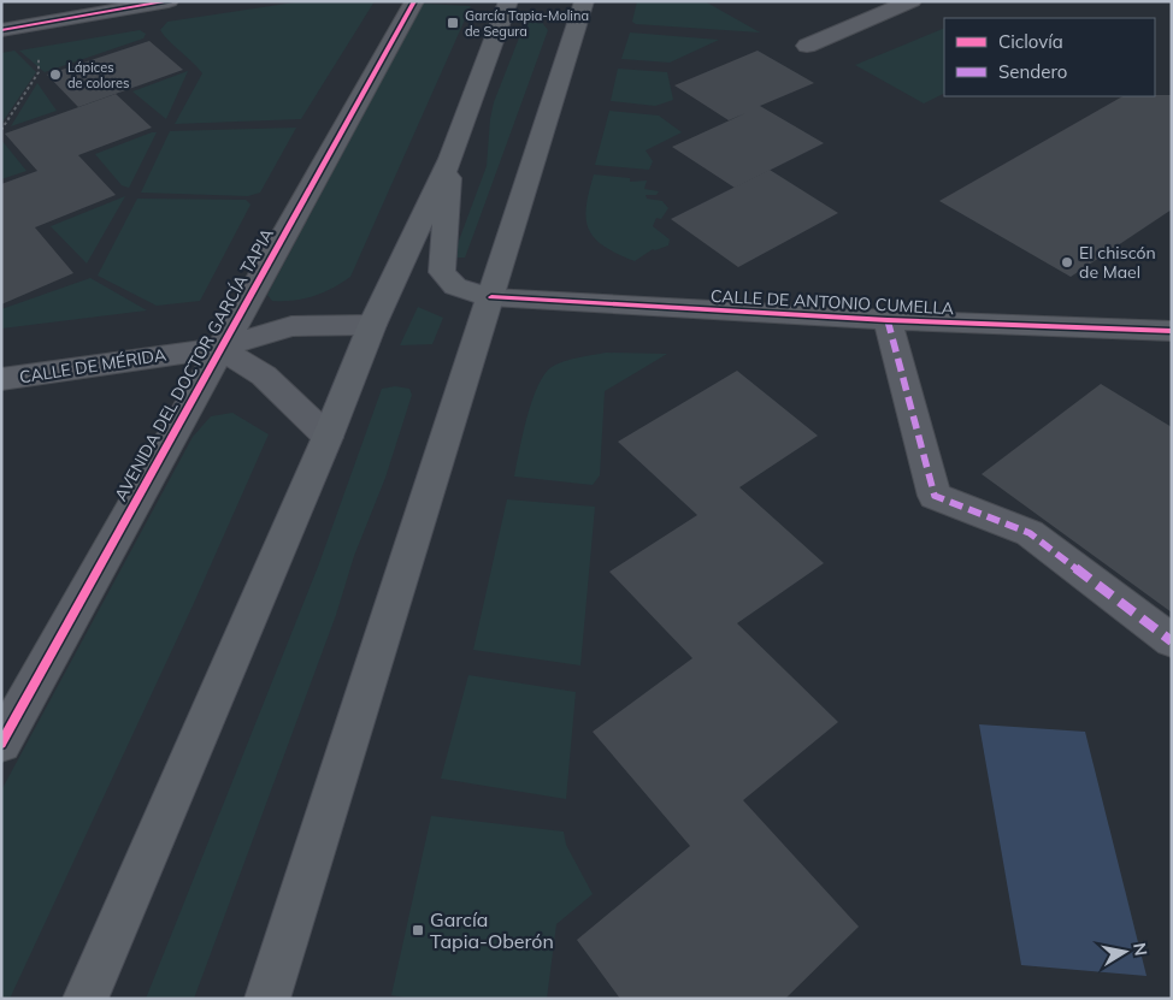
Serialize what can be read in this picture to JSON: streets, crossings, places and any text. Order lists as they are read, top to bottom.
{
  "streets": {
    "street": ["CALLE DE ANTONIO CUMELLA", "AVENIDA DEL DOCTOR GARCÍA TAPIA", "CALLE DE MÉRIDA"]
  },
  "crossings": [
    ["AVENIDA DEL DOCTOR GARCÍA TAPIA", "CALLE DE MÉRIDA"]
  ],
  "places": {
    "transit": ["García Tapia-Molina de Segura", "García Tapia-Oberón"],
    "other": ["Lápices de colores", "El chiscón de Mael"]
  },
  "legend": ["Ciclovía", "Sendero"],
  "north": "right"
}
